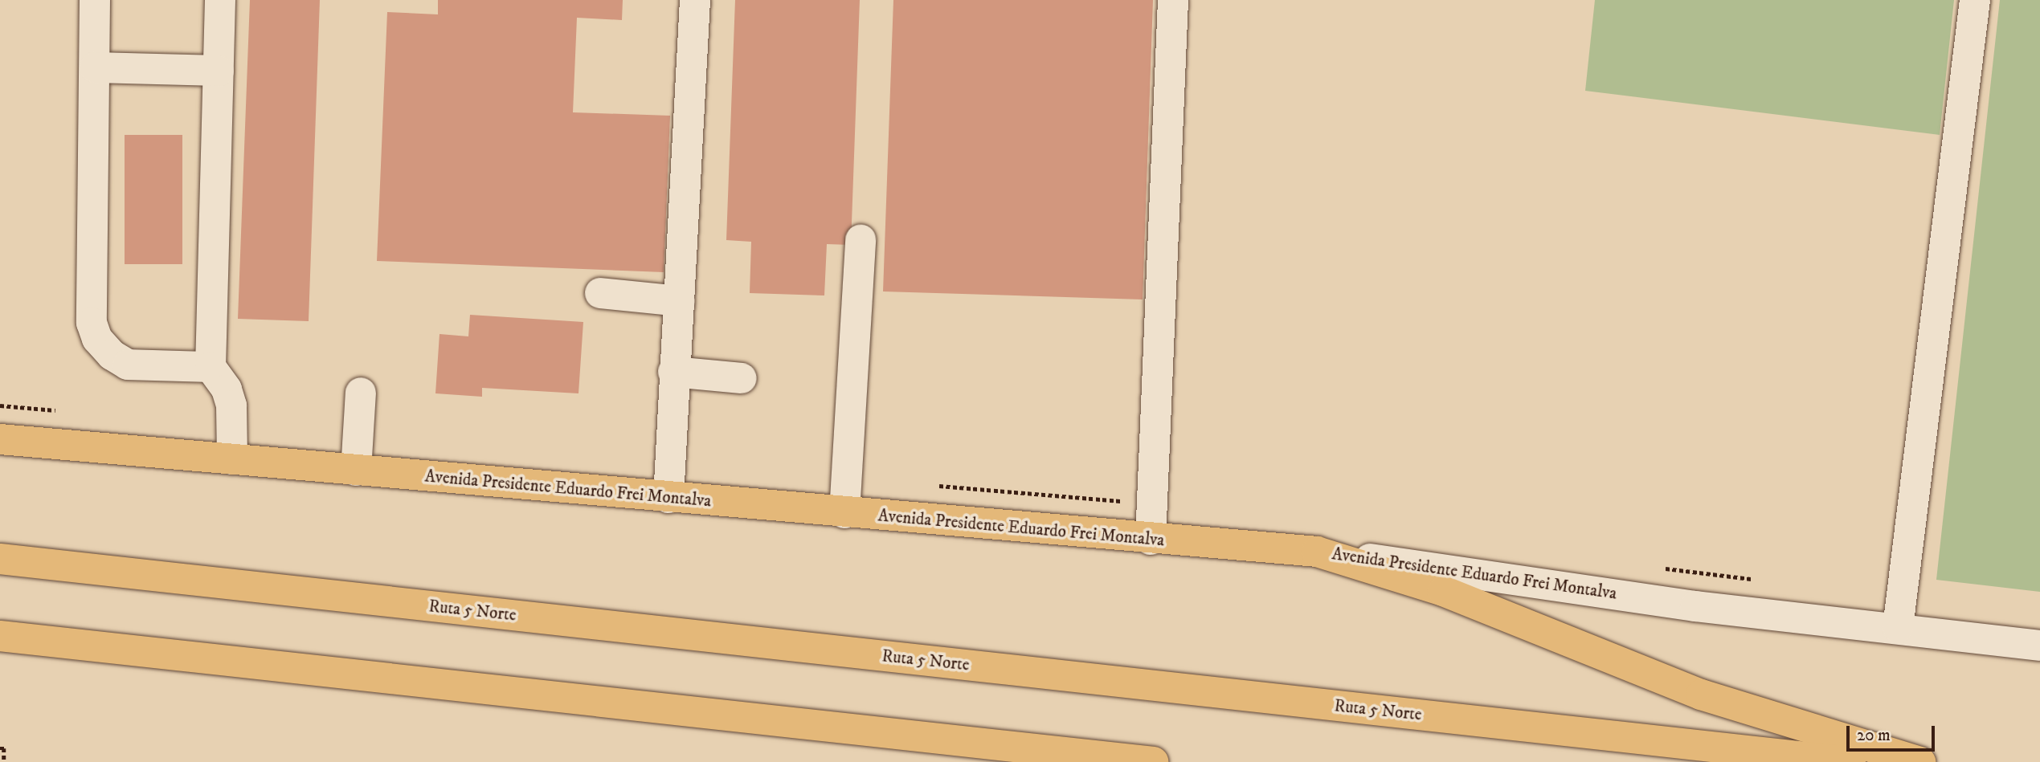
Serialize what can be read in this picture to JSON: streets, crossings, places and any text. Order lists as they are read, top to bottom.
{
  "streets": {
    "main road": ["Avenida Presidente Eduardo Frei Montalva", "Ruta 5 Norte"]
  },
  "scale_bar": "20 m"
}
